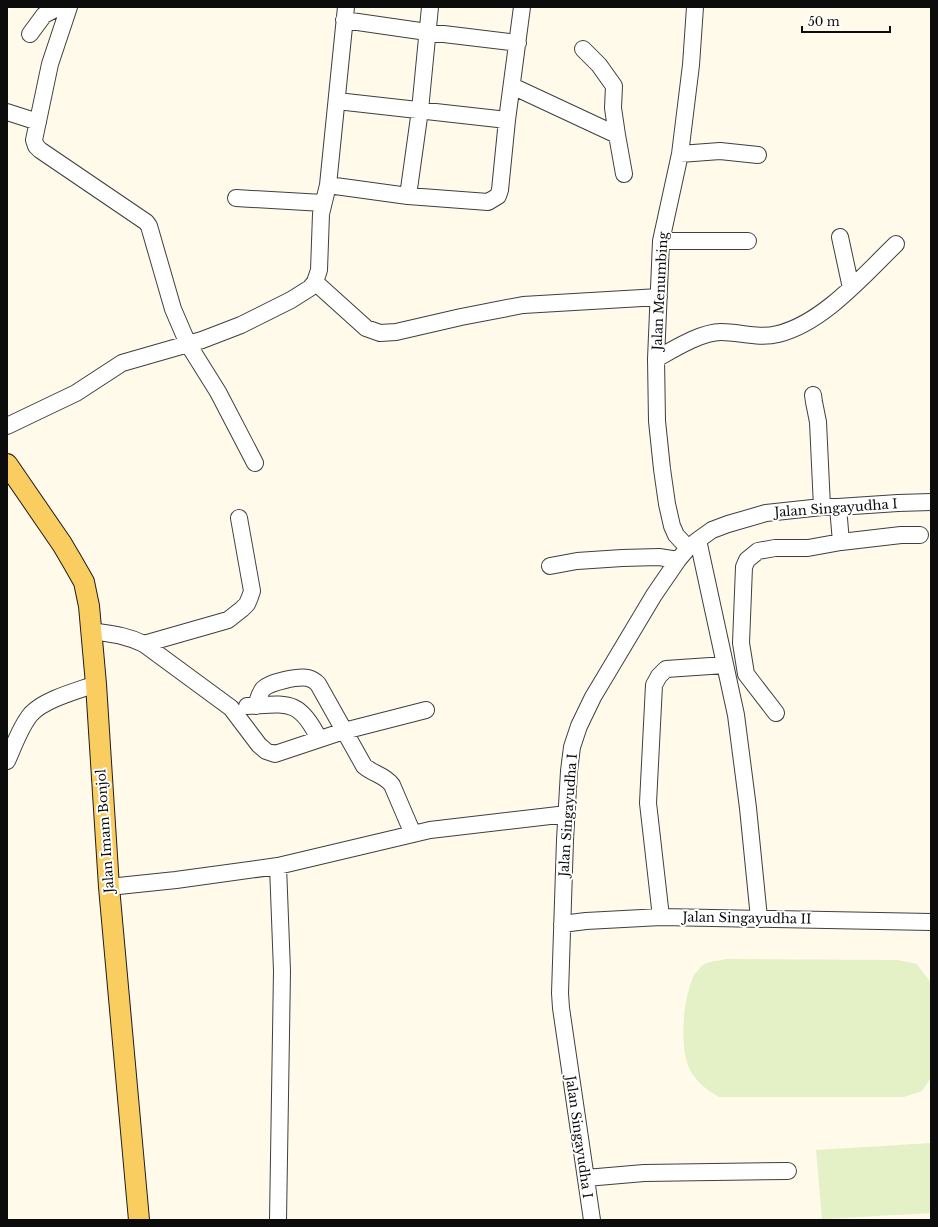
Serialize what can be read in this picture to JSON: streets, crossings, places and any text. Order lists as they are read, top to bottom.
{
  "streets": {
    "main road": ["Jalan Imam Bonjol"],
    "street": ["Jalan Menumbing", "Jalan Singayudha I", "Jalan Singayudha II"]
  },
  "crossings": [
    ["Jalan Menumbing", "Jalan Singayudha I"],
    ["Jalan Singayudha I", "Jalan Singayudha II"]
  ],
  "scale_bar": "50 m"
}
